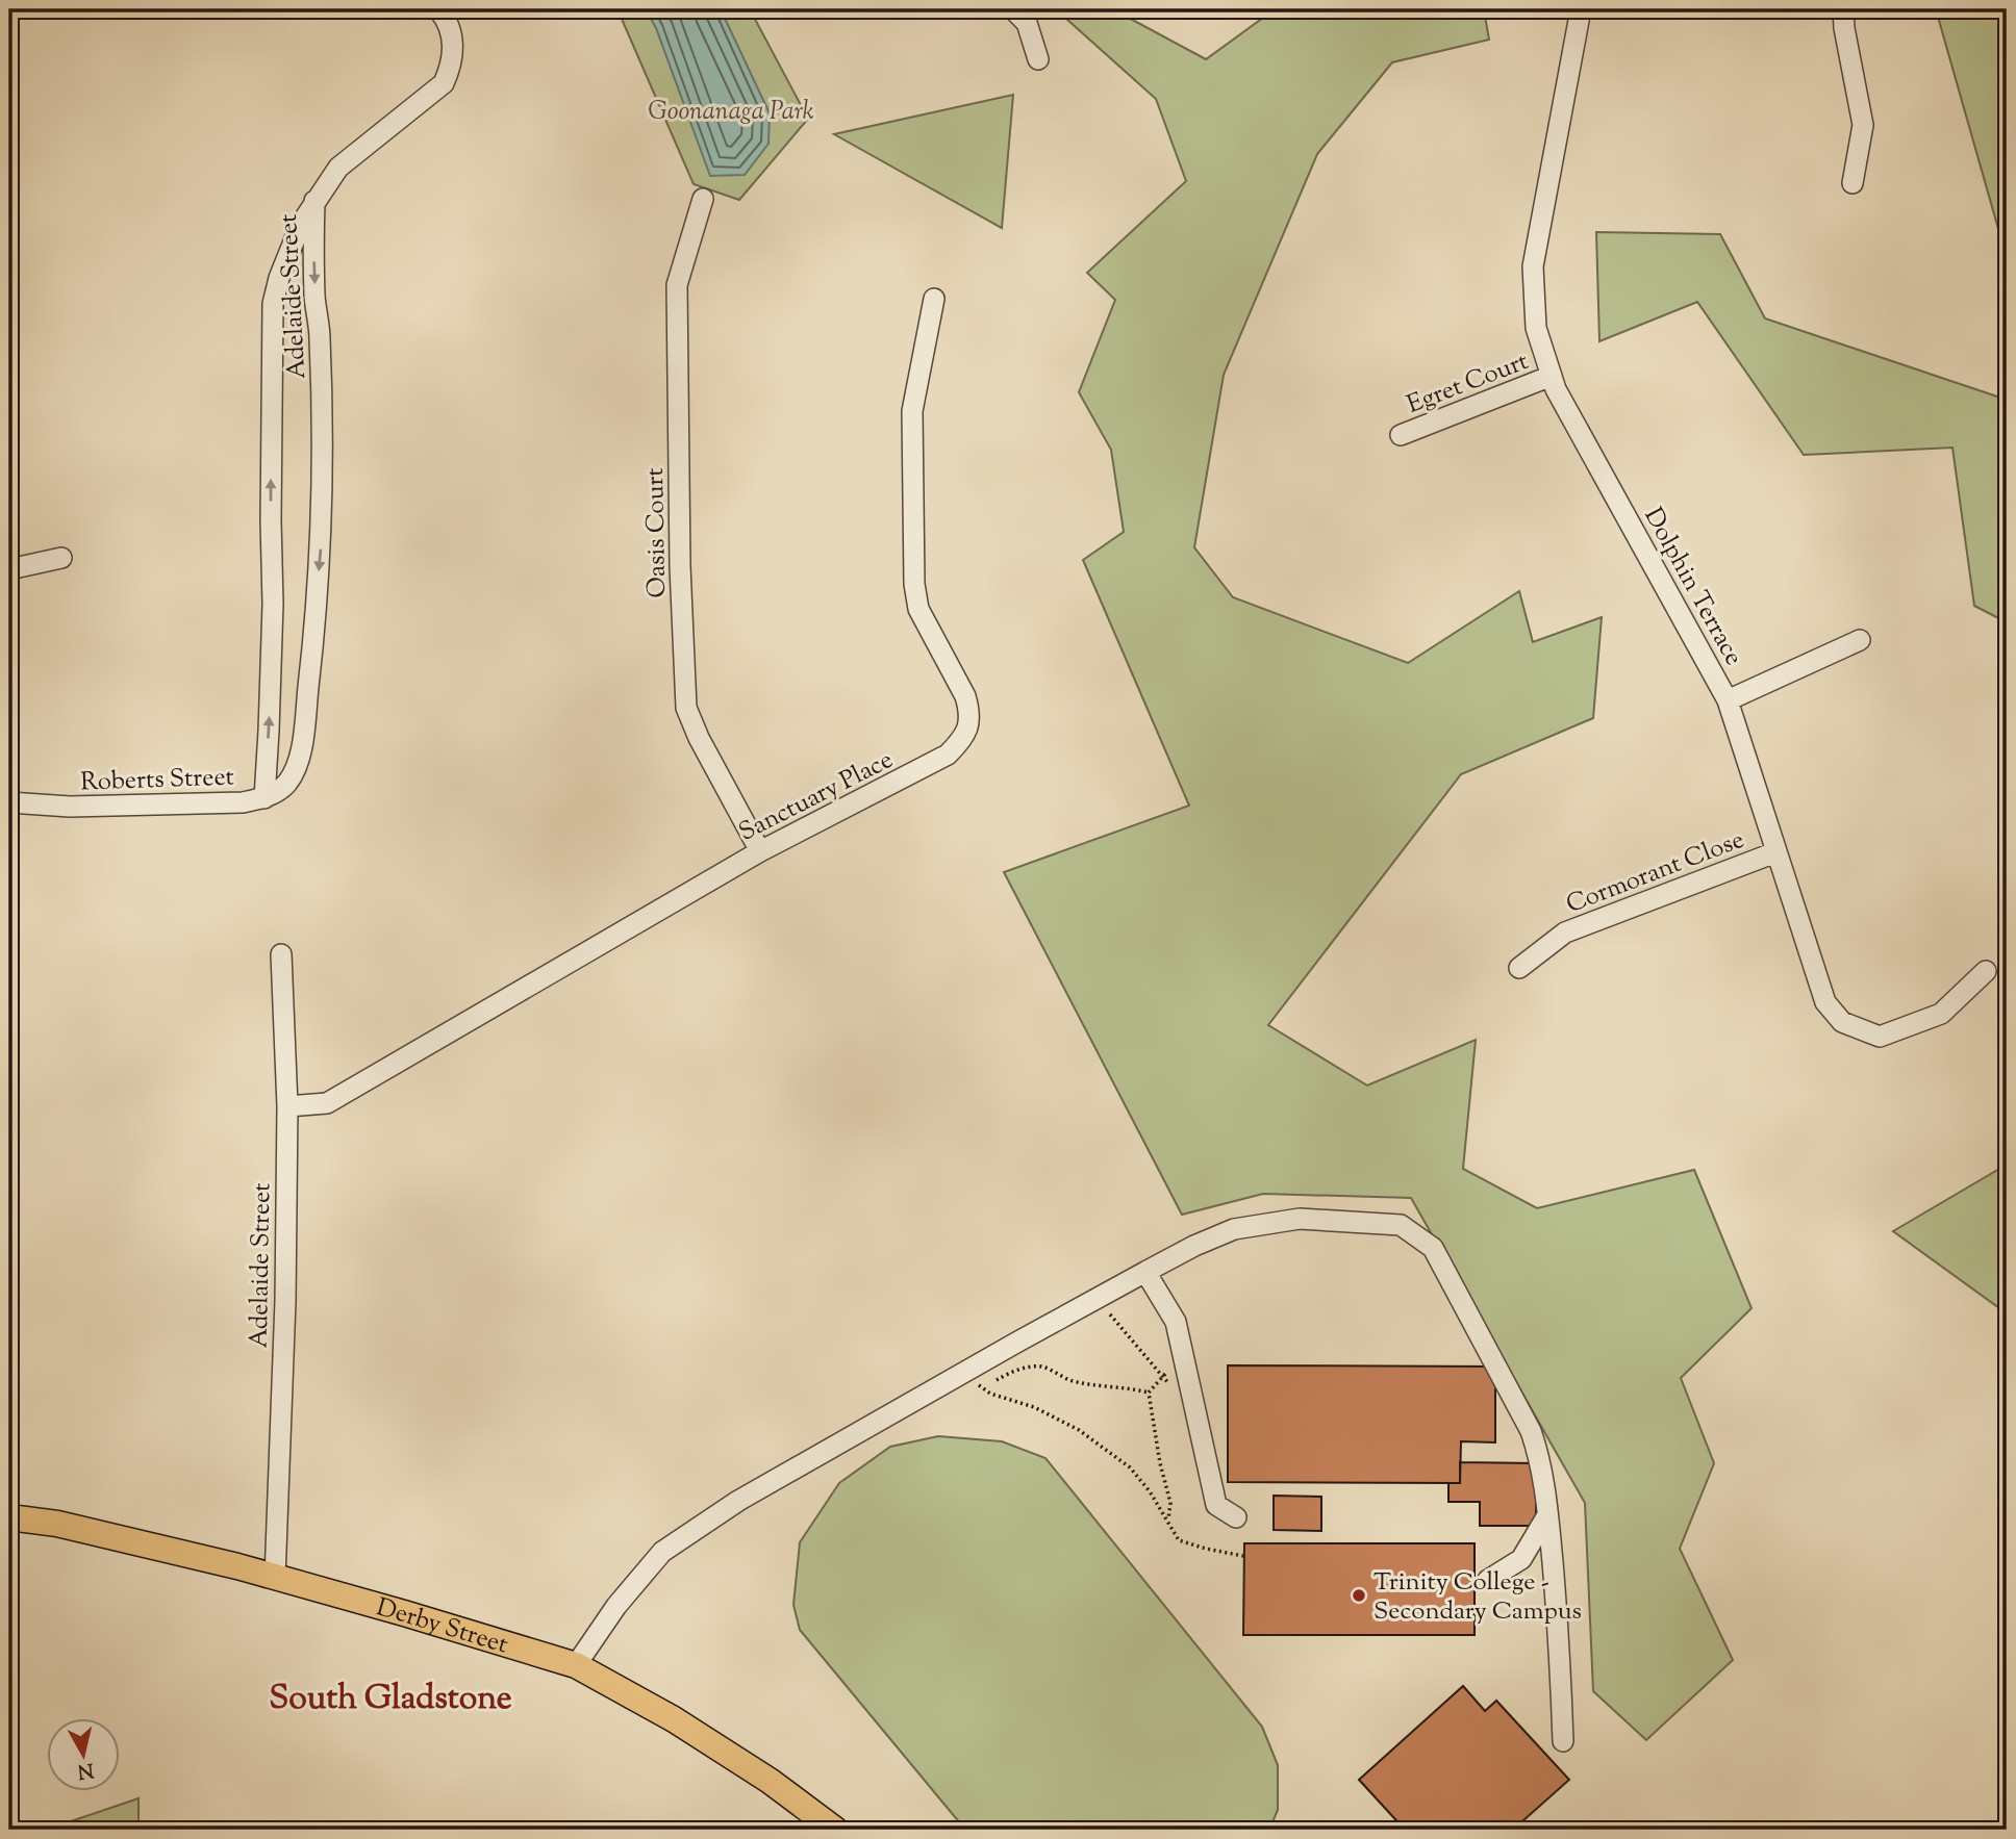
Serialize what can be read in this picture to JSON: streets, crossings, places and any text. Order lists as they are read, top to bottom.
{
  "streets": {
    "main road": ["Derby Street"],
    "street": [
      "Adelaide Street",
      "Egret Court",
      "Oasis Court",
      "Dolphin Terrace",
      "Roberts Street",
      "Sanctuary Place",
      "Cormorant Close"
    ]
  },
  "crossings": [
    ["Adelaide Street", "Roberts Street"],
    ["Adelaide Street", "Sanctuary Place"],
    ["Adelaide Street", "Derby Street"],
    ["Egret Court", "Dolphin Terrace"],
    ["Oasis Court", "Sanctuary Place"],
    ["Dolphin Terrace", "Cormorant Close"]
  ],
  "districts": ["South Gladstone"],
  "parks": ["Goonanaga Park"],
  "places": ["Trinity College - Secondary Campus"],
  "north": "bottom"
}
